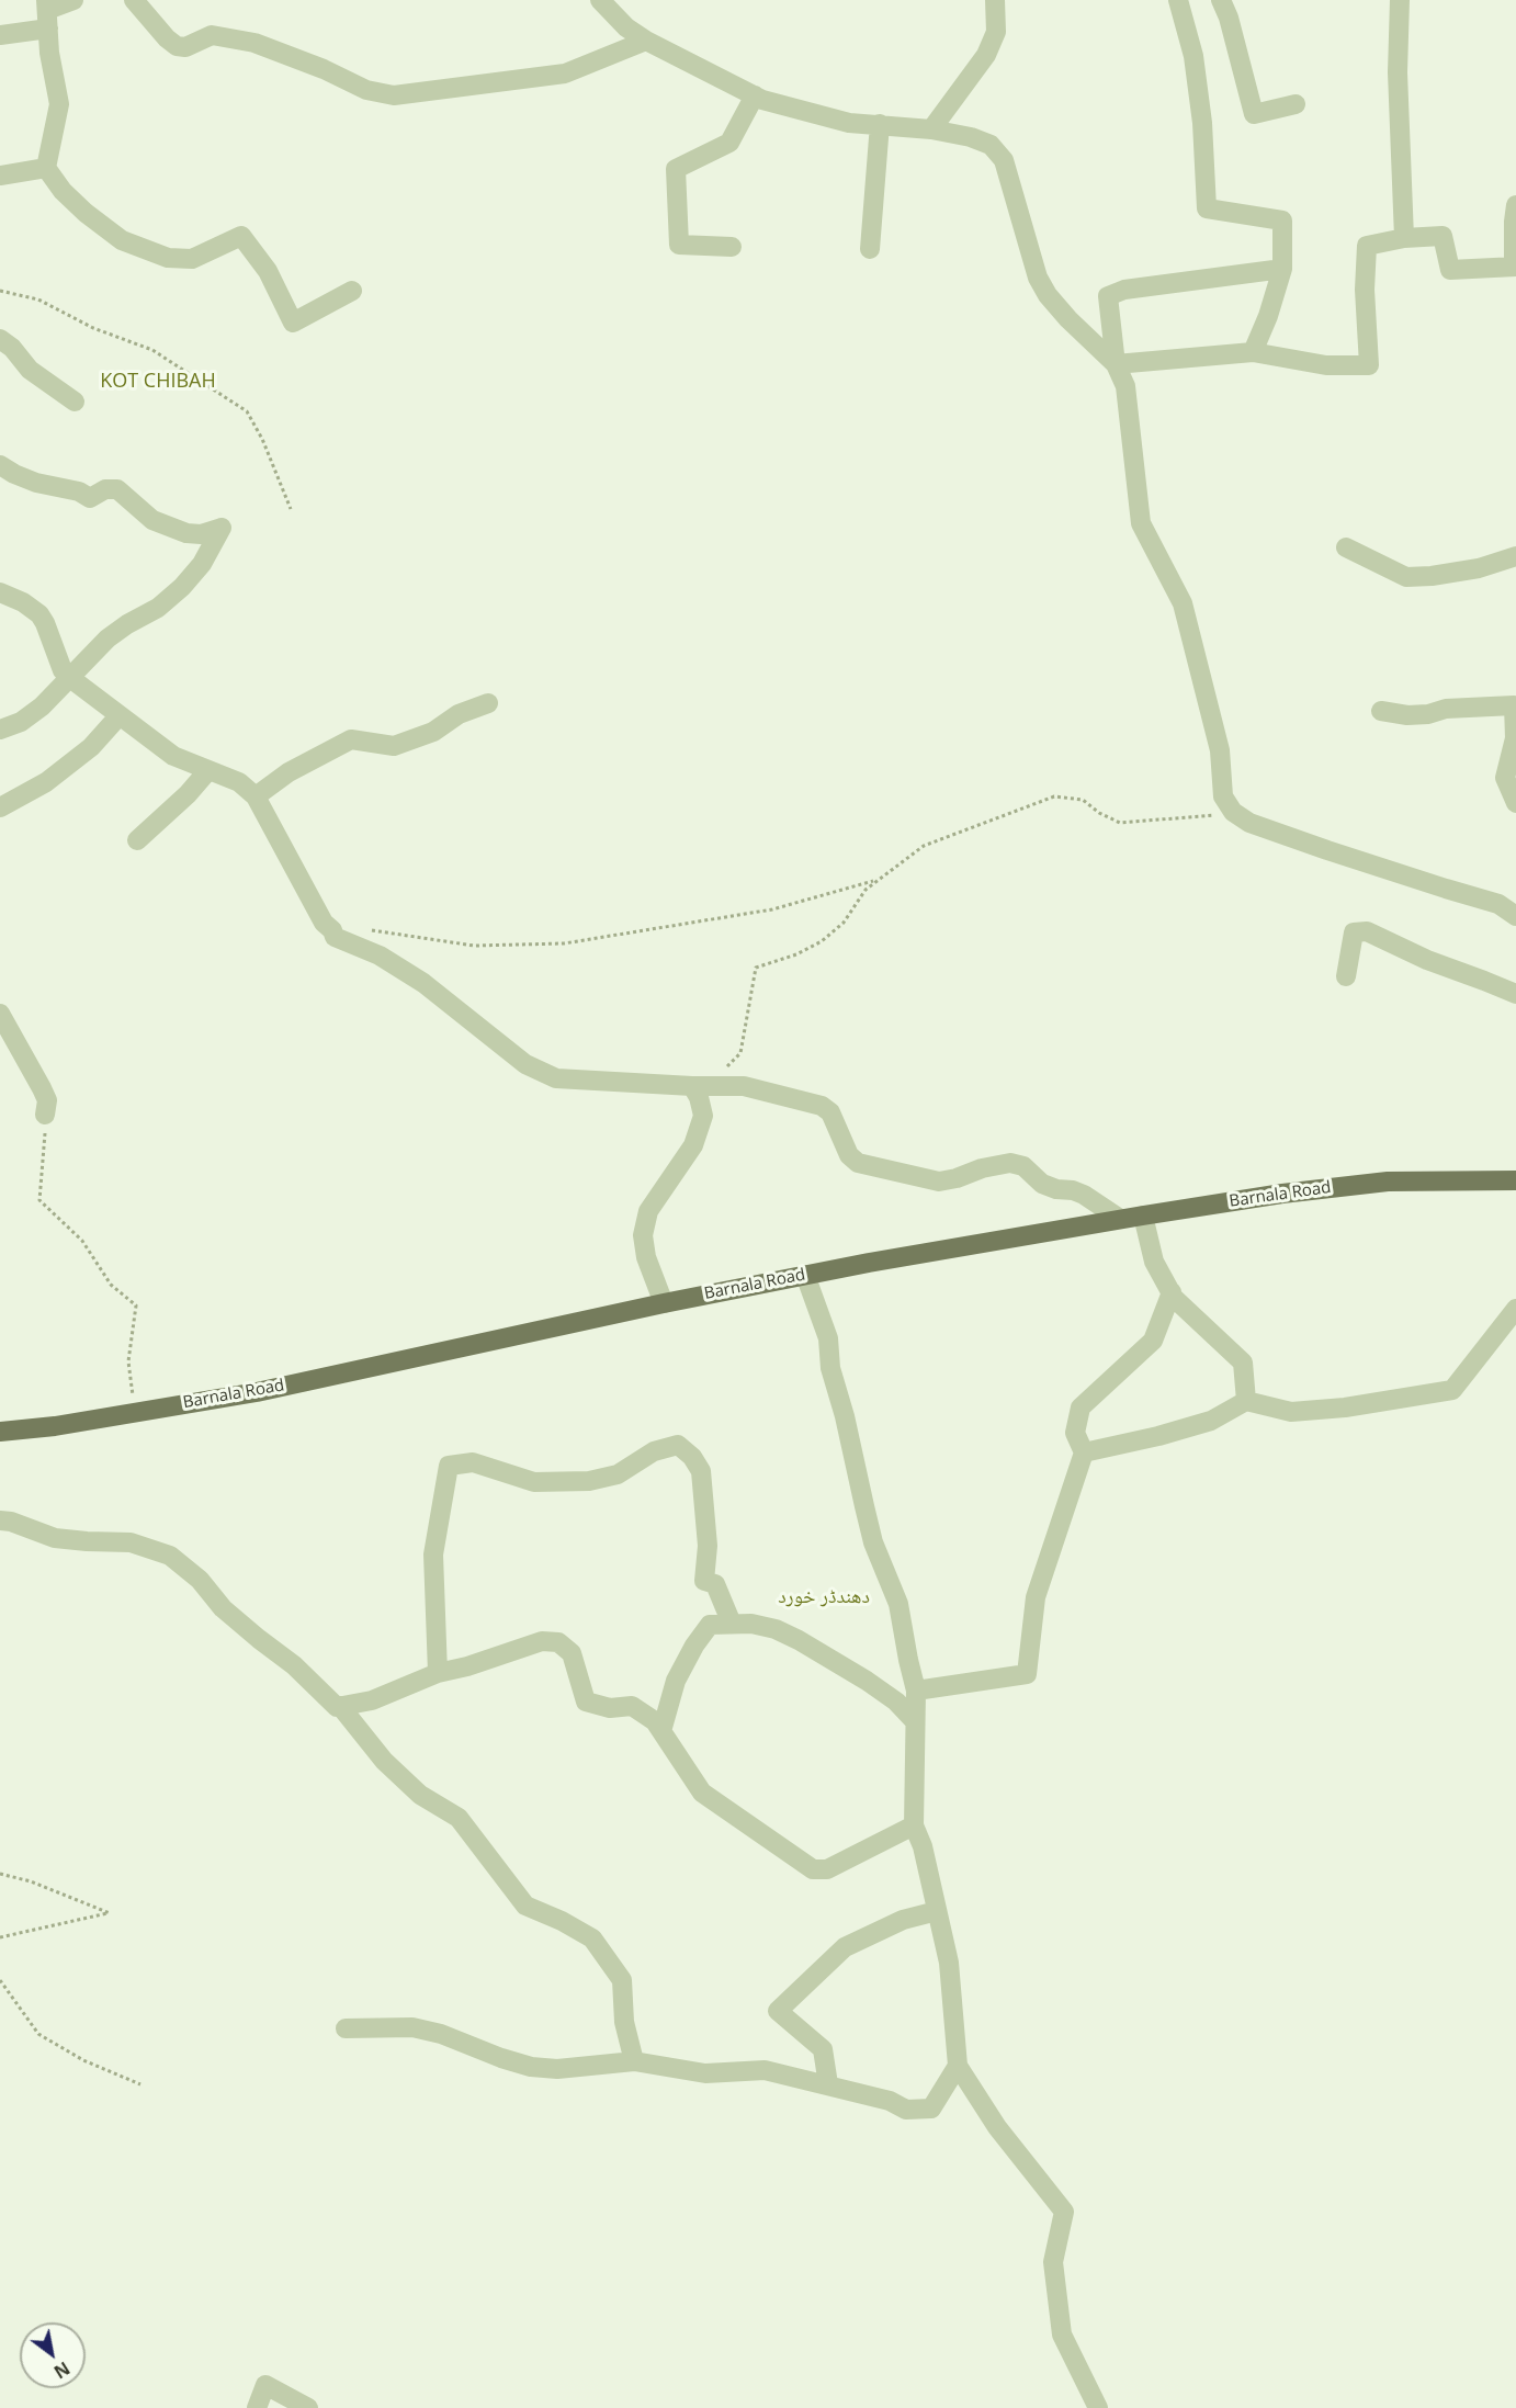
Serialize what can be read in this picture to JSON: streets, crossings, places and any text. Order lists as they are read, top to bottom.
{
  "streets": {
    "main road": ["Barnala Road"]
  },
  "districts": ["KOT CHIBAH", "دھندڈر خورد"],
  "north": "bottom right"
}
